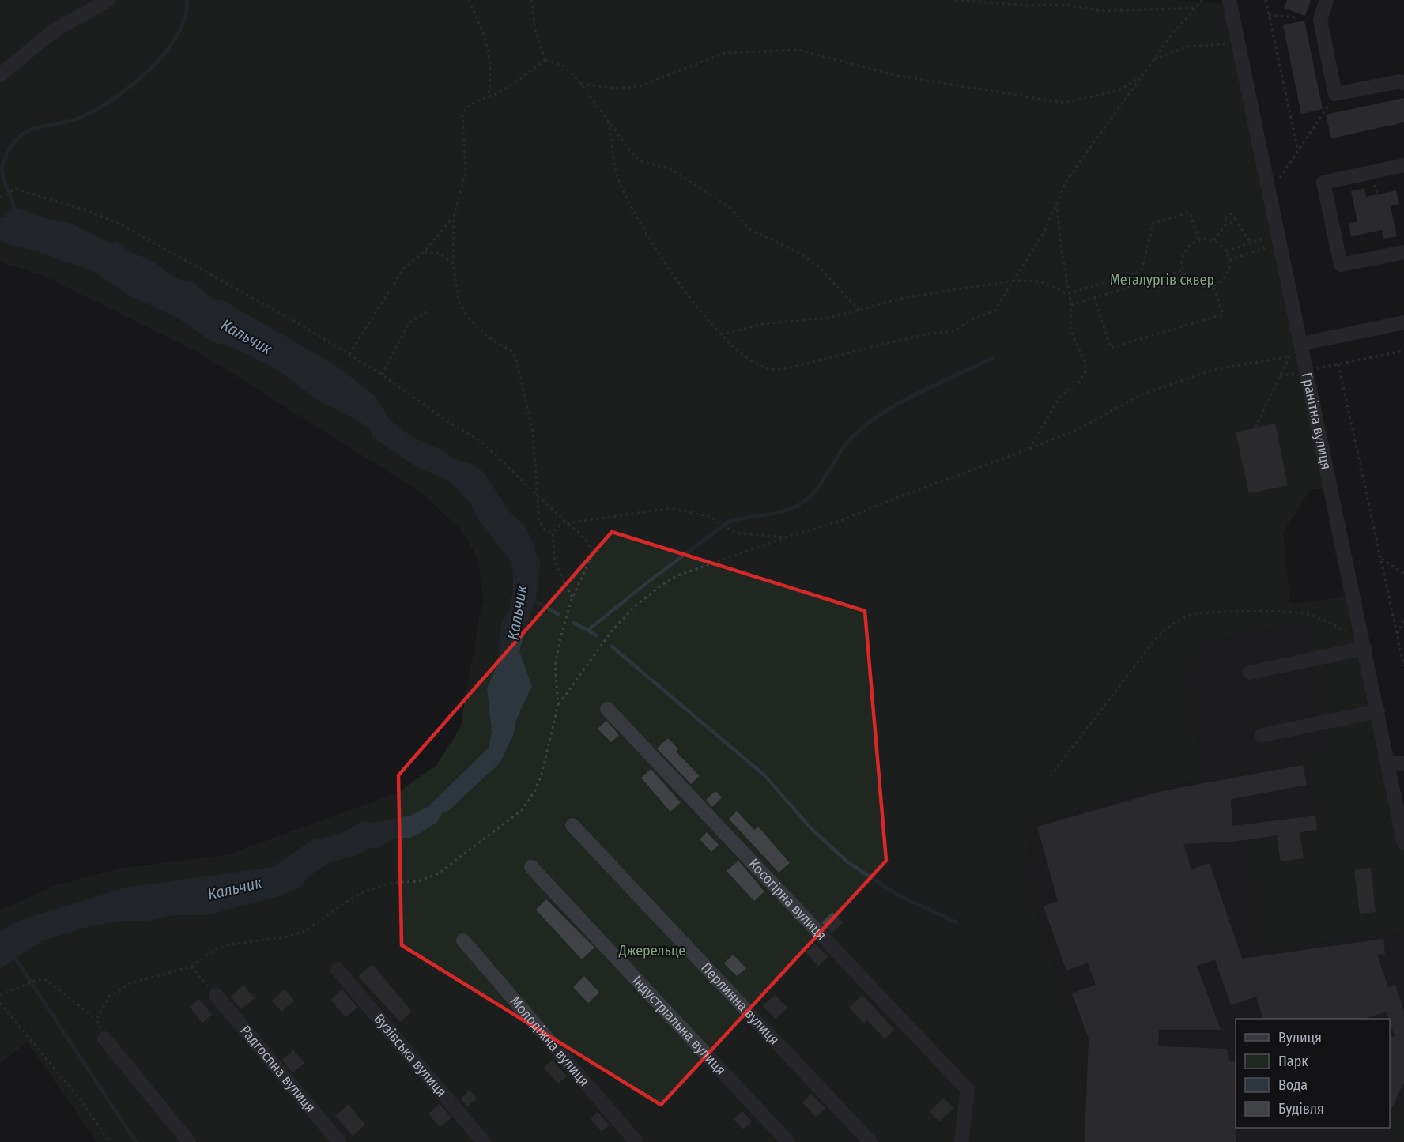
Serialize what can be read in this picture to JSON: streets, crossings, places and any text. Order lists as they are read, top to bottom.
{
  "streets": {
    "street": [
      "Гранітна вулиця",
      "Косогірна вулиця",
      "Перлинна вулиця",
      "Індустріальна вулиця",
      "Молодіжна вулиця",
      "Вузівська вулиця",
      "Радгоспна вулиця"
    ]
  },
  "water": ["Кальчик"],
  "parks": ["Металургів сквер", "Джерельце"],
  "legend": [
    "Вулиця",
    "Парк",
    "Вода",
    "Будівля"
  ]
}
